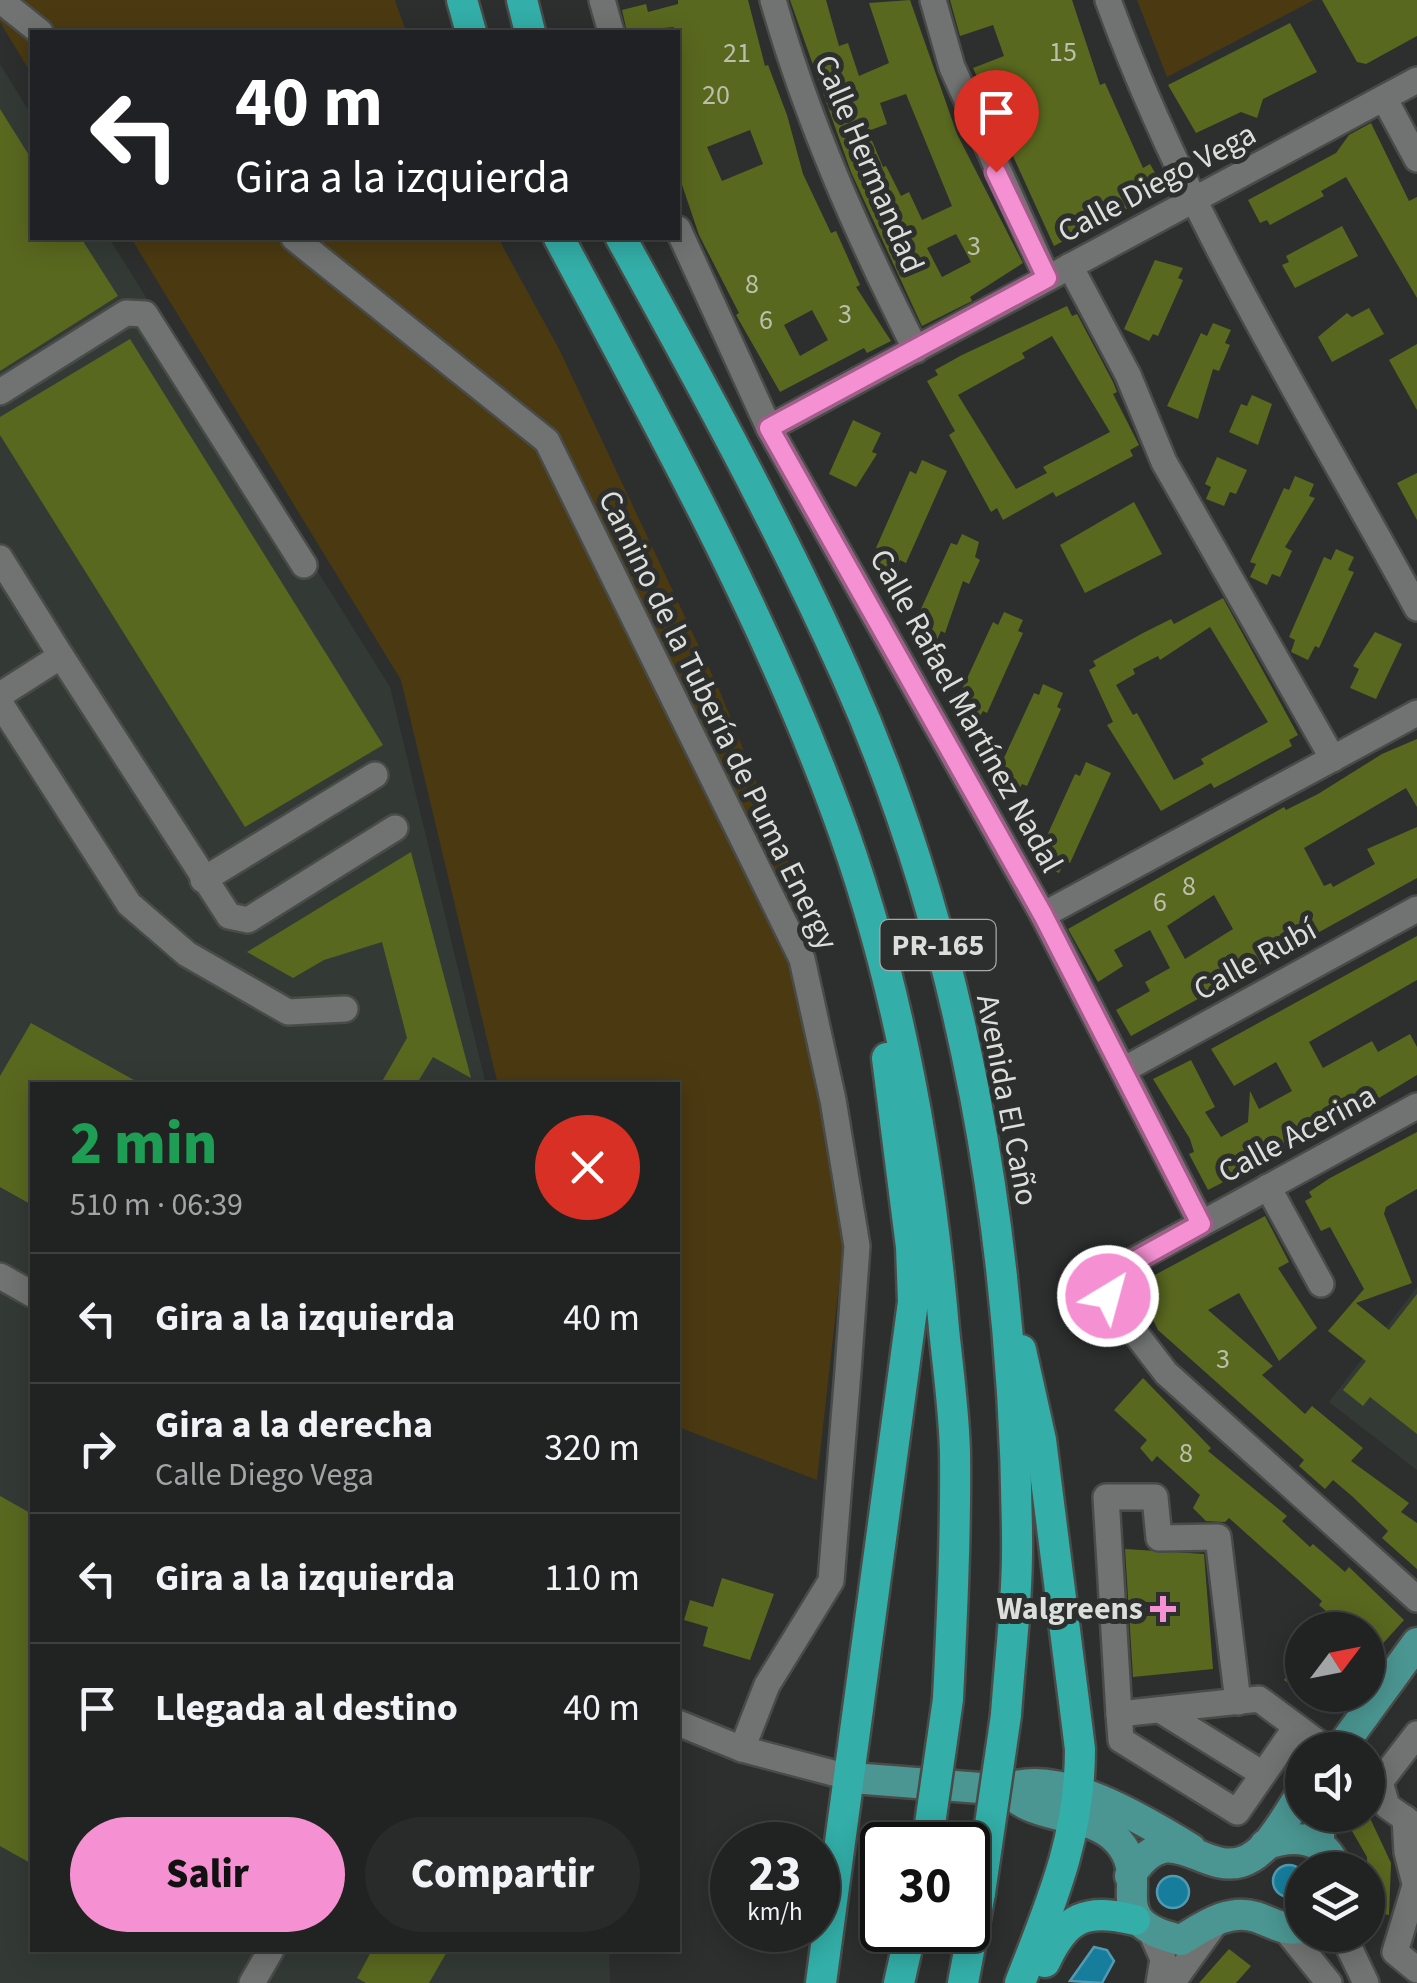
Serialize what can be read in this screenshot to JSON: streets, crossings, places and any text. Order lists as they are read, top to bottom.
{
  "streets": {
    "highway": ["PR-165", "Avenida El Caño"],
    "street": [
      "Calle Hermandad",
      "Calle Diego Vega",
      "Calle Rafael Martínez Nadal",
      "Camino de la Tubería de Puma Energy",
      "Calle Rubí",
      "Calle Acerina"
    ]
  },
  "crossings": [
    ["Calle Hermandad", "Calle Diego Vega"],
    ["Calle Diego Vega", "Calle Rafael Martínez Nadal"],
    ["Calle Rafael Martínez Nadal", "Calle Rubí"],
    ["Calle Rafael Martínez Nadal", "Calle Acerina"]
  ],
  "places": {
    "health": ["Walgreens"]
  },
  "house_numbers": [
    "15",
    "21",
    "20",
    "3",
    "8",
    "3",
    "6",
    "8",
    "6",
    "3",
    "8"
  ],
  "north": "top right",
  "page": {
    "turn": ["40 m", "Gira a la izquierda"],
    "heading": ["2 min", "510 m · 06:39"],
    "list": [
      {
        "name": "Gira a la izquierda",
        "value": "40 m"
      },
      {
        "name": "Gira a la derecha",
        "note": "Calle Diego Vega",
        "value": "320 m"
      },
      {
        "name": "Gira a la izquierda",
        "value": "110 m"
      },
      {
        "name": "Llegada al destino",
        "value": "40 m"
      }
    ],
    "buttons": ["Salir", "Compartir"],
    "speed": "23 km/h",
    "limit": "30"
  }
}
